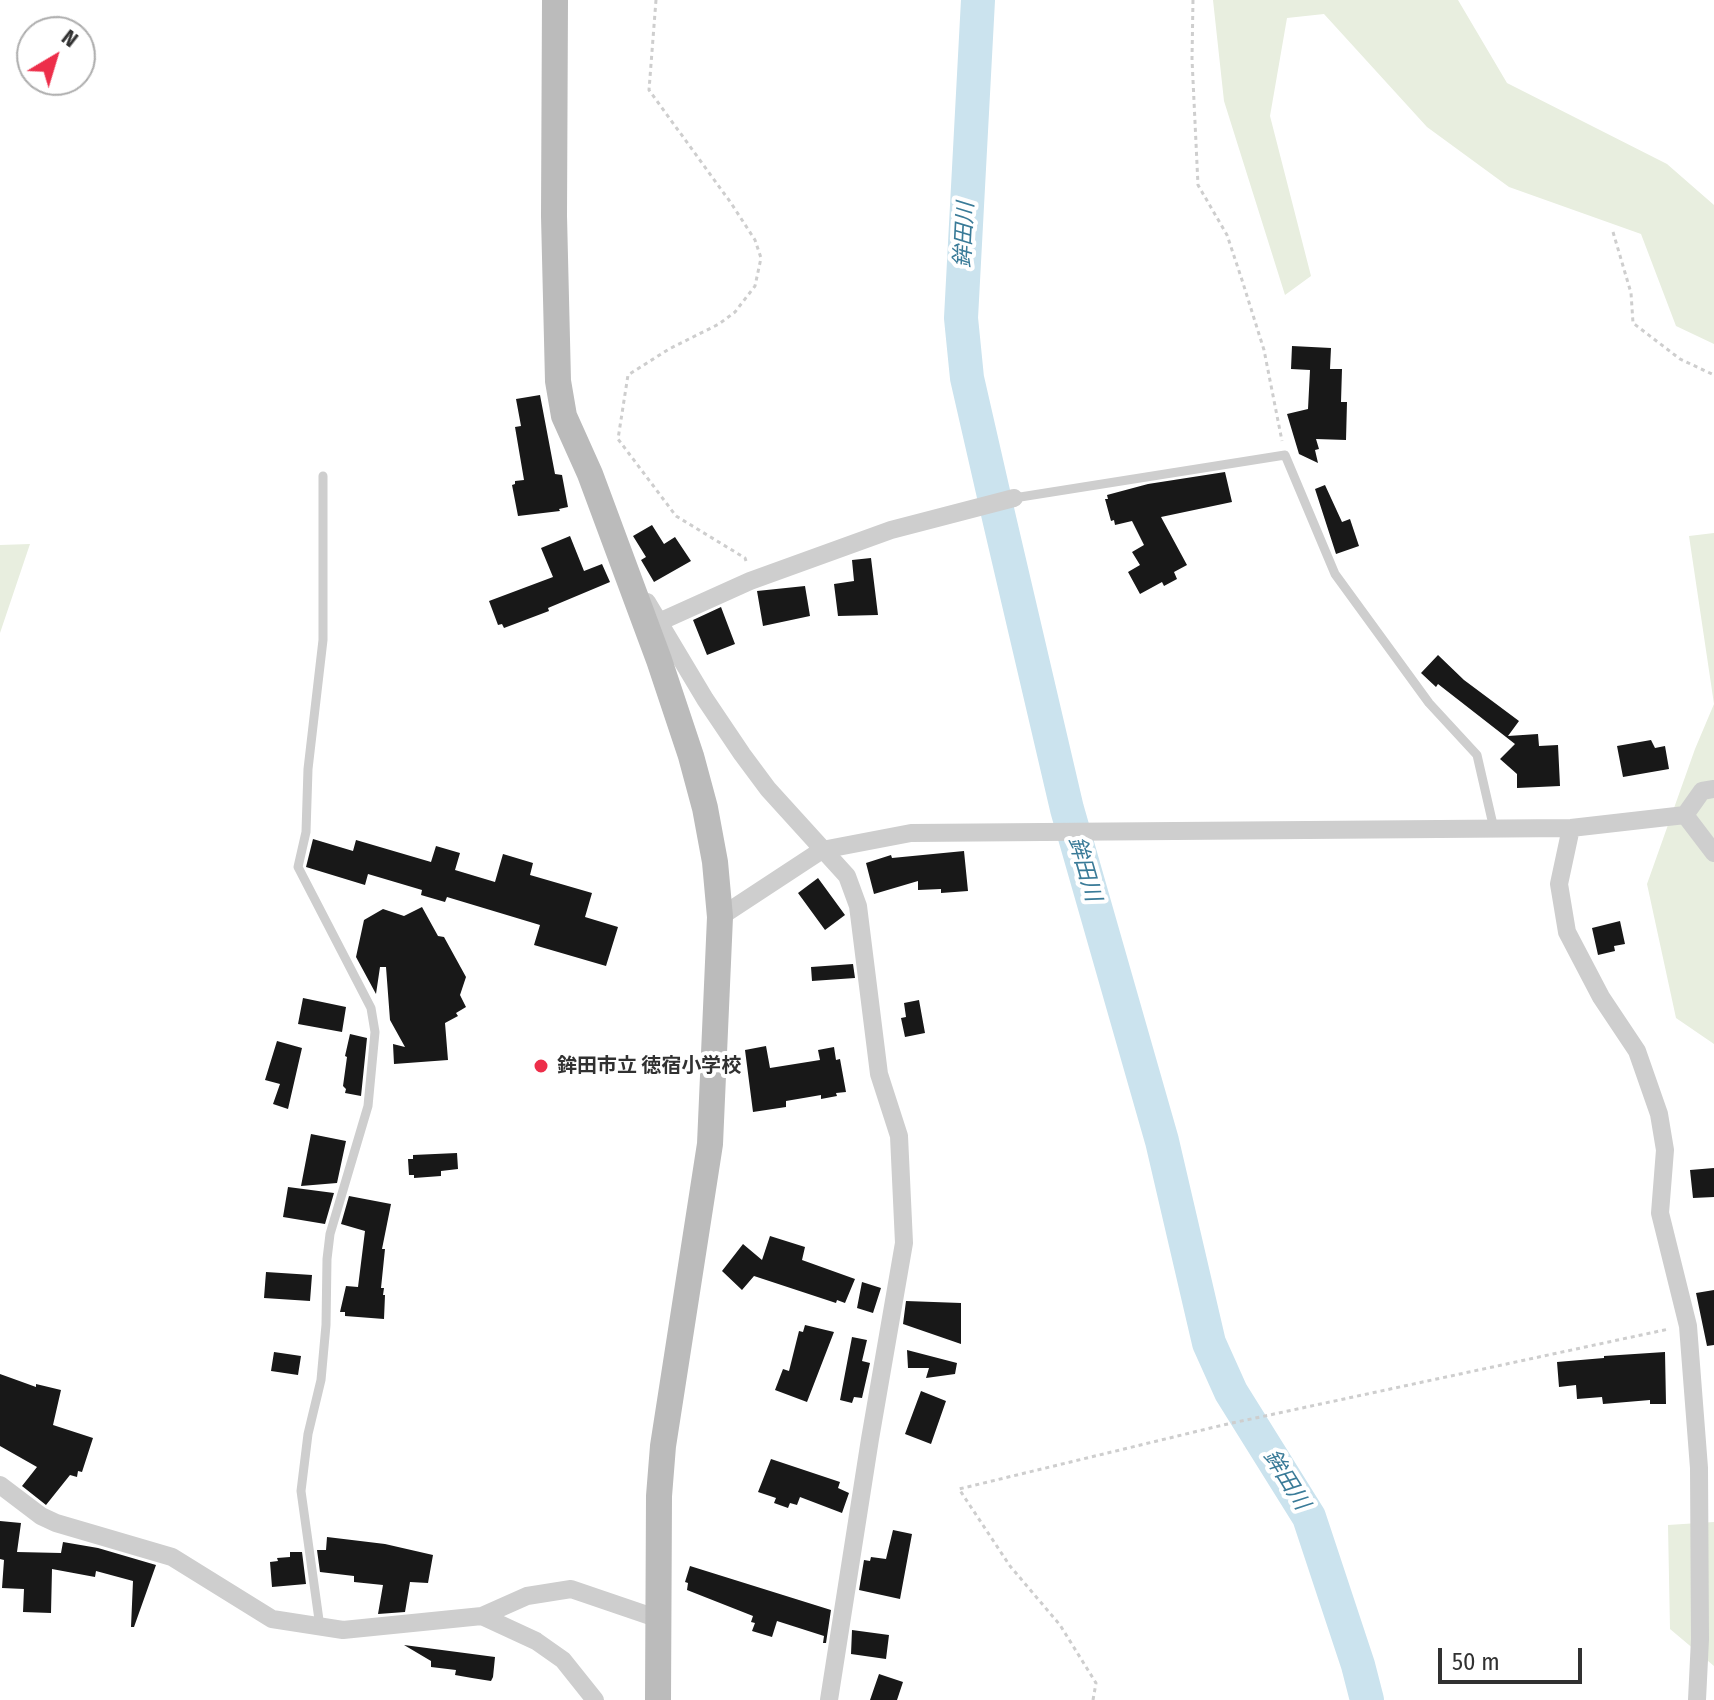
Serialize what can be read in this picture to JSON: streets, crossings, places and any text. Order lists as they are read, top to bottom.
{
  "water": ["鉾田川"],
  "places": ["鉾田市立 徳宿小学校"],
  "scale_bar": "50 m",
  "north": "top right"
}
